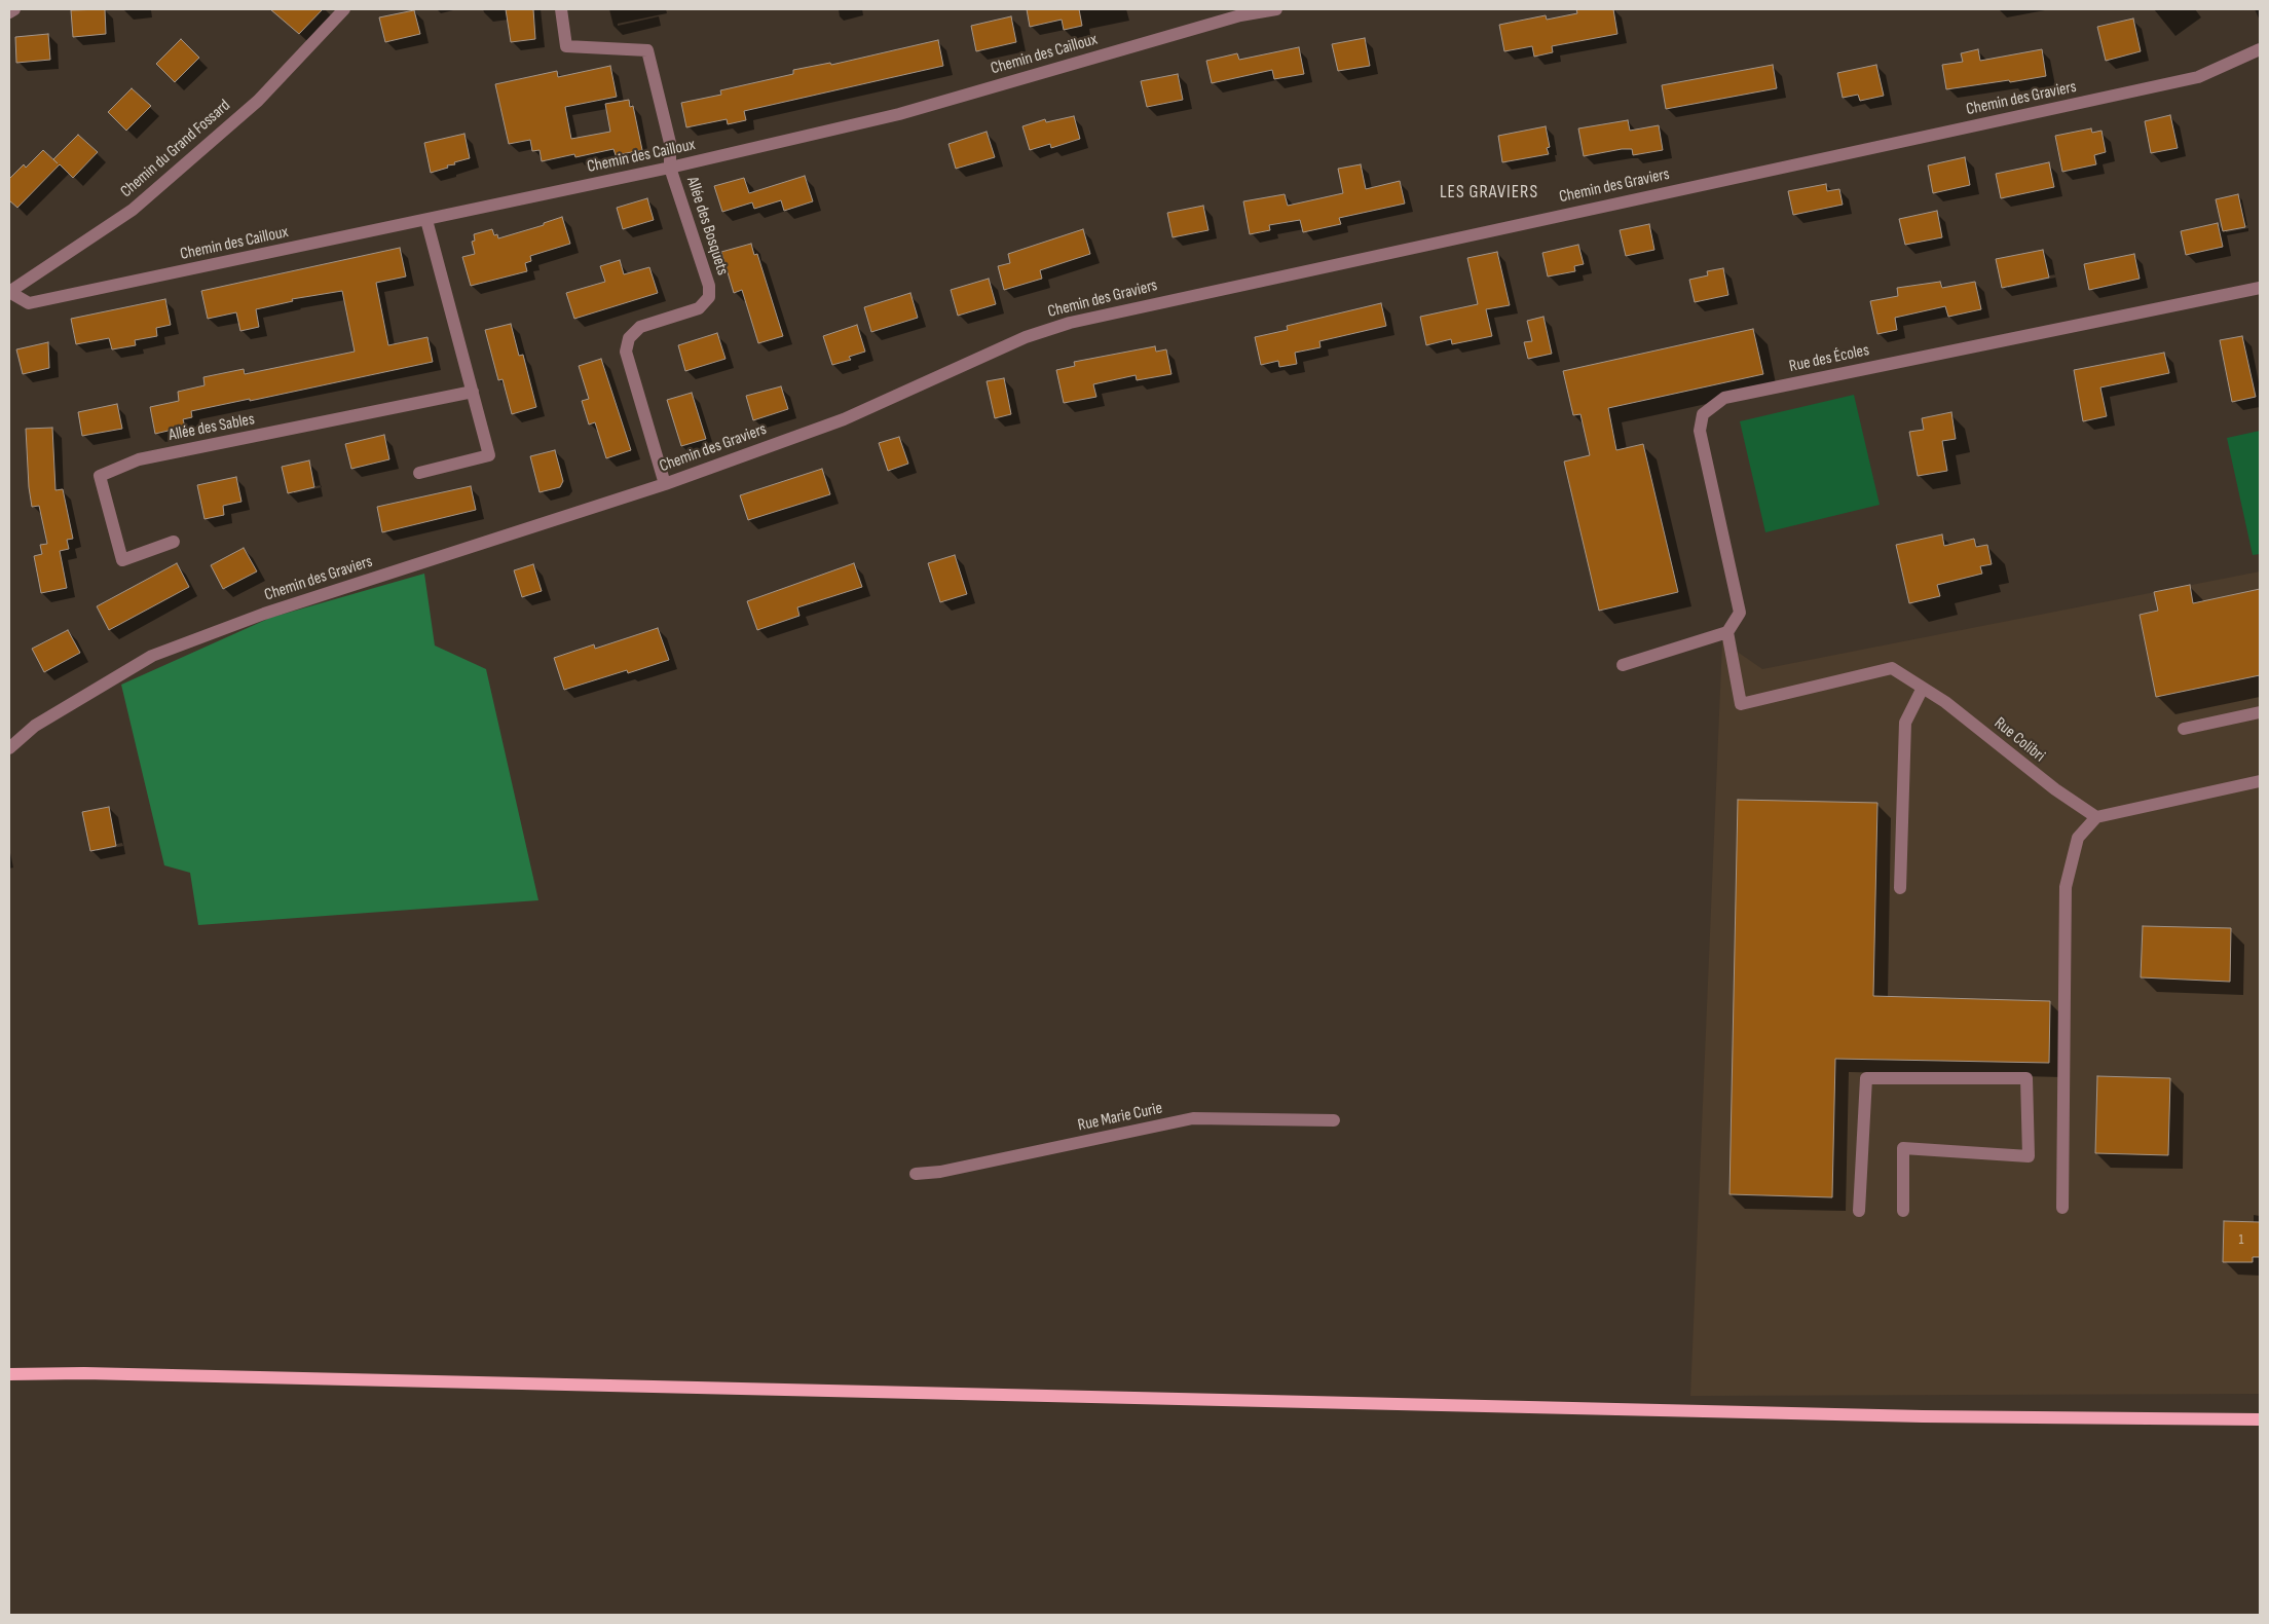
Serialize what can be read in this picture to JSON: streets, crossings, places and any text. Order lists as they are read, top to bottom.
{
  "streets": {
    "street": [
      "Chemin des Cailloux",
      "Chemin des Graviers",
      "Chemin du Grand Fossard",
      "Allée des Bosquets",
      "Rue des Écoles",
      "Allée des Sables",
      "Rue Colibri",
      "Rue Marie Curie"
    ]
  },
  "crossings": [
    ["Chemin des Cailloux", "Chemin du Grand Fossard"],
    ["Chemin des Cailloux", "Allée des Bosquets"],
    ["Chemin des Graviers", "Allée des Bosquets"],
    ["Rue des Écoles", "Rue Colibri"]
  ],
  "districts": ["LES GRAVIERS"],
  "house_numbers": ["1"]
}
